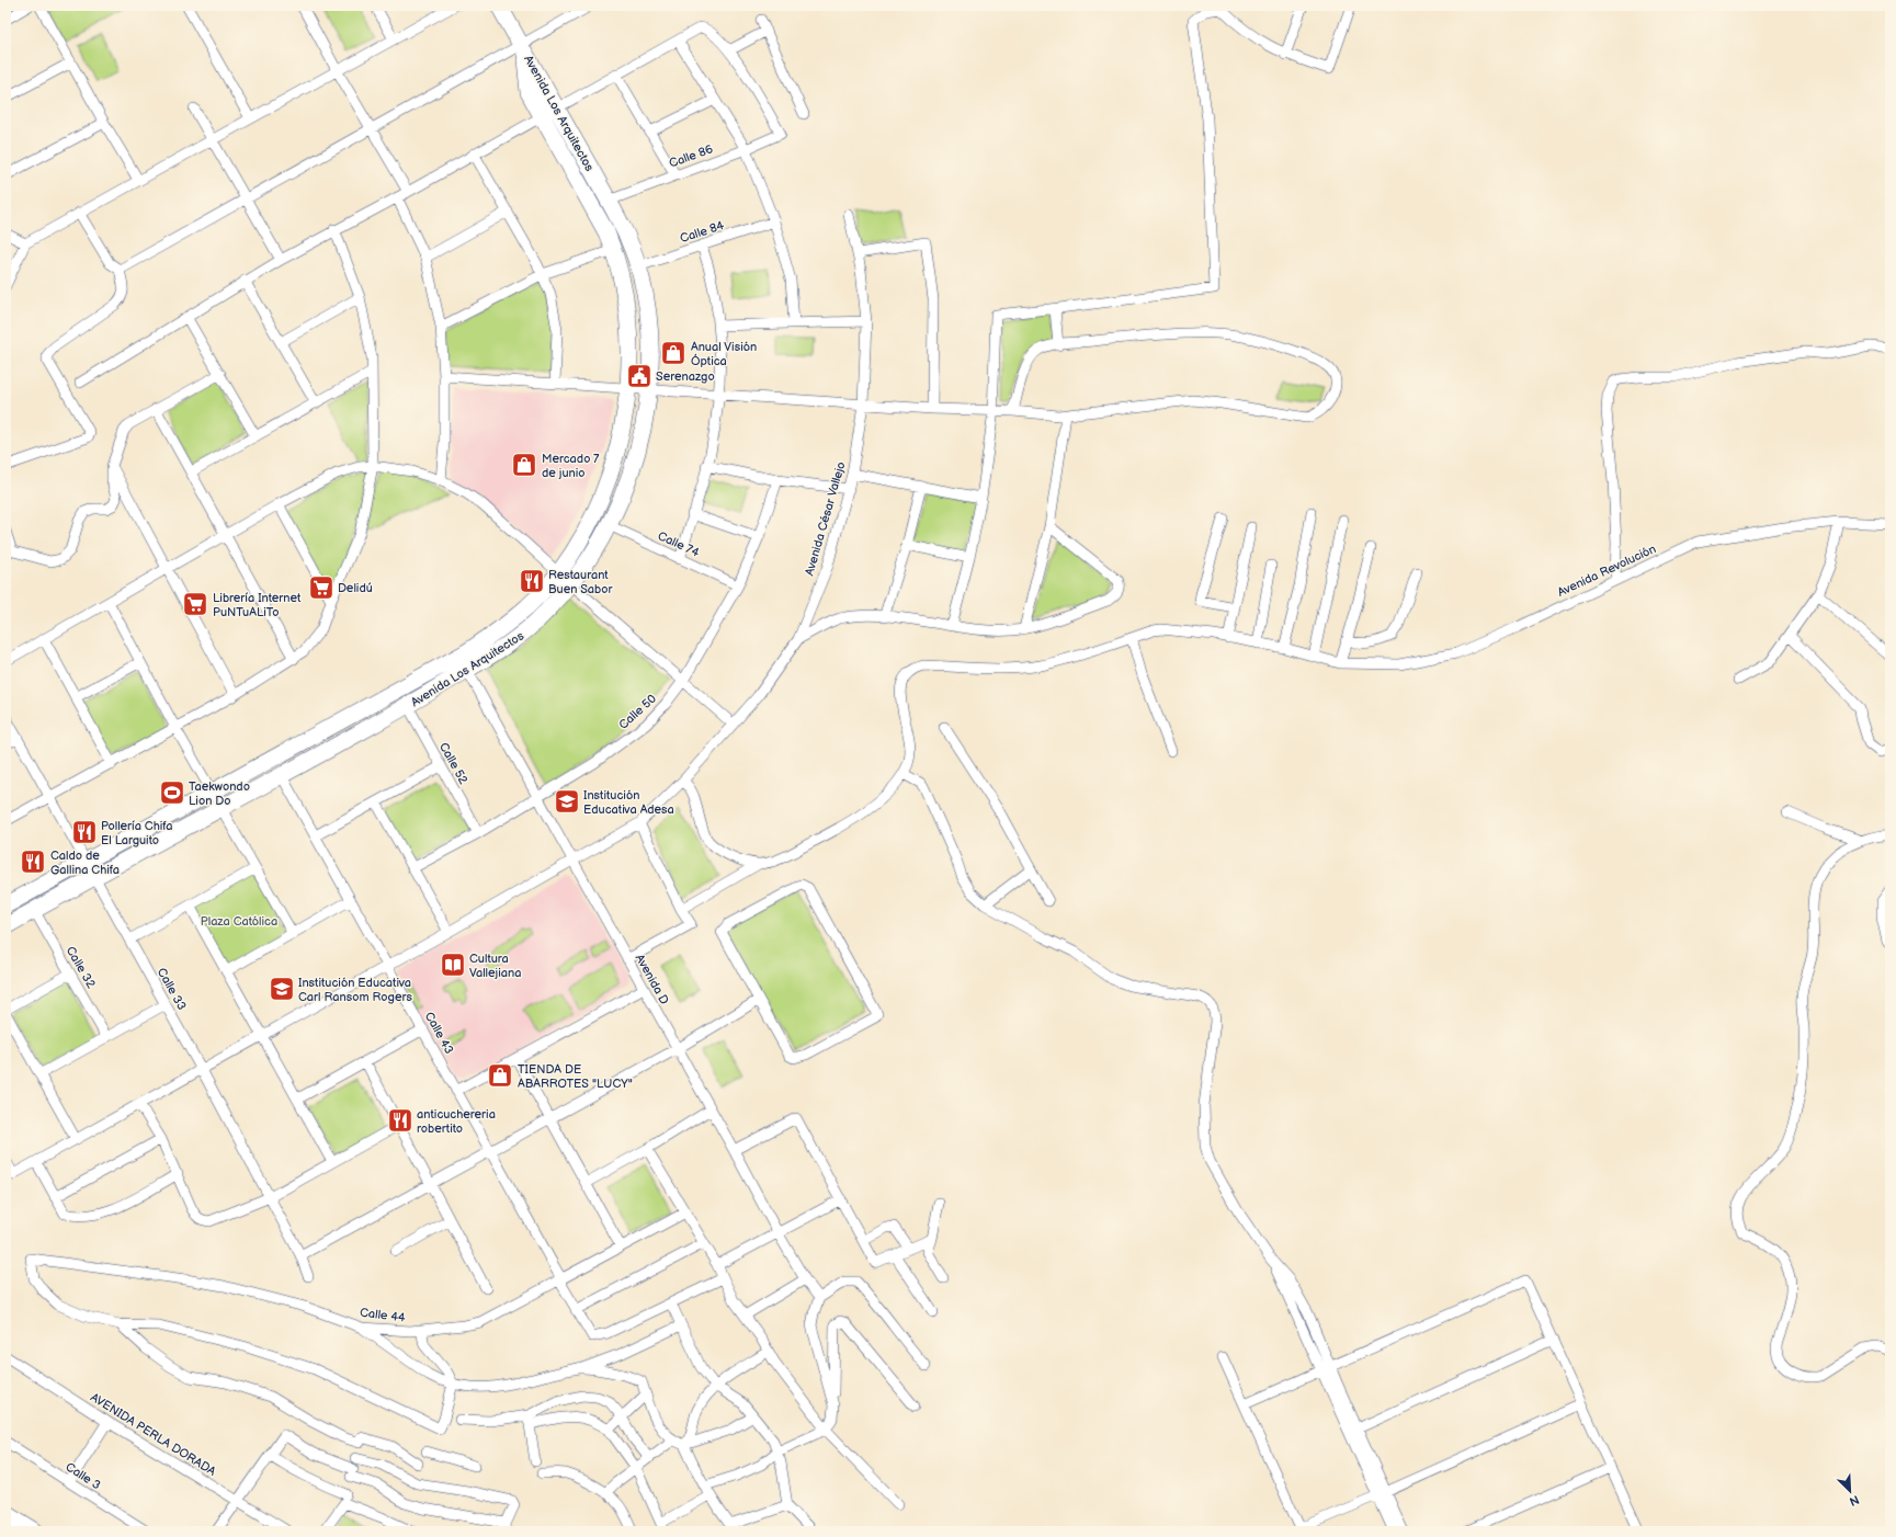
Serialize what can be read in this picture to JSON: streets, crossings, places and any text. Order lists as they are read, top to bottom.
{
  "streets": {
    "main road": ["Avenida Los Arquitectos"],
    "street": [
      "Calle 86",
      "Calle 84",
      "Avenida César Vallejo",
      "Calle 74",
      "Avenida Revolución",
      "Calle 50",
      "Calle 52",
      "Calle 32",
      "Avenida D",
      "Calle 33",
      "Calle 43",
      "Calle 44",
      "AVENIDA PERLA DORADA",
      "Calle 3"
    ]
  },
  "crossings": [
    ["Avenida Los Arquitectos", "Calle 86"],
    ["Avenida Los Arquitectos", "Calle 84"],
    ["Avenida Los Arquitectos", "Calle 74"],
    ["Avenida Los Arquitectos", "Calle 52"],
    ["Avenida Los Arquitectos", "Calle 32"],
    ["Avenida Los Arquitectos", "Avenida D"],
    ["Avenida Los Arquitectos", "Calle 33"],
    ["Avenida Los Arquitectos", "Calle 43"],
    ["Avenida César Vallejo", "Avenida D"],
    ["Avenida César Vallejo", "Calle 33"],
    ["Avenida César Vallejo", "Calle 43"],
    ["Calle 74", "Calle 50"],
    ["Calle 50", "Calle 52"],
    ["Calle 50", "Avenida D"],
    ["Calle 43", "Calle 44"]
  ],
  "parks": ["Plaza Católica"],
  "places": {
    "shop": ["Anual Visión Óptica", "Mercado 7 de junio", "TIENDA DE ABARROTES \"LUCY\""],
    "public building": ["Serenazgo"],
    "restaurant": [
      "Restaurant Buen Sabor",
      "Pollería Chifa El Larguito",
      "Caldo de Gallina Chifa",
      "anticuchereria robertito"
    ],
    "supermarket": ["Delidú", "Librería Internet PuNTuALiTo"],
    "sports": ["Taekwondo Lion Do"],
    "school or university": ["Institución Educativa Adesa", "Institución Educativa Carl Ransom Rogers"],
    "library": ["Cultura Vallejiana"]
  },
  "north": "bottom right"
}
